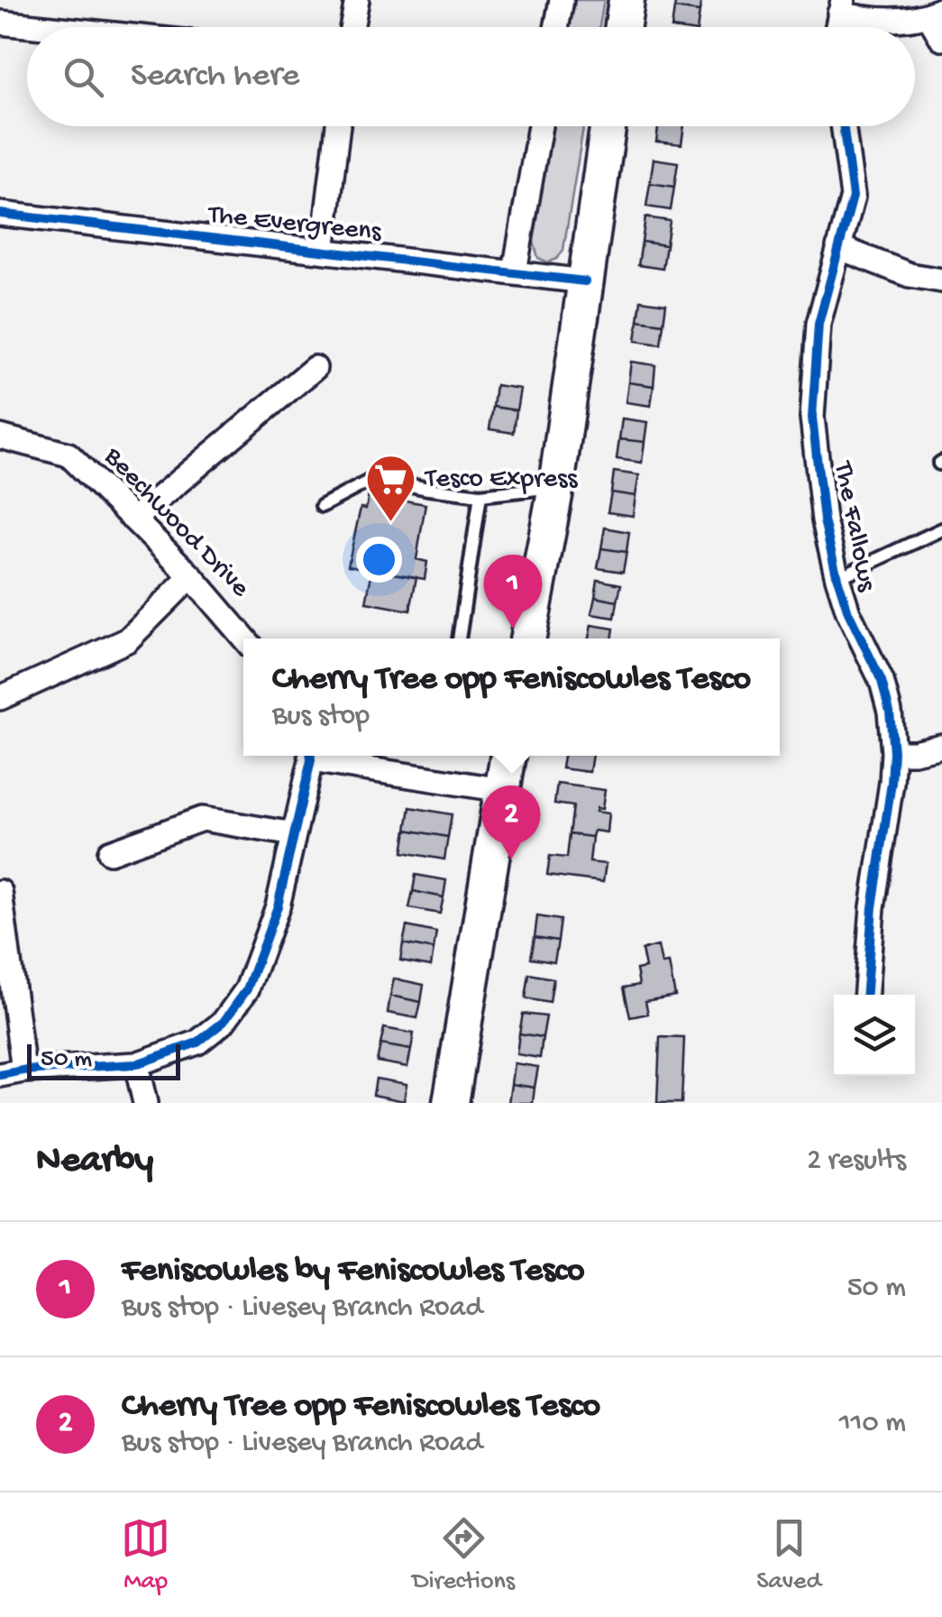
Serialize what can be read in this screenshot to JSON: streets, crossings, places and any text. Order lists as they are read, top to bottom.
{
  "streets": {
    "street": ["The Evergreens", "Beechwood Drive", "The Fallows"]
  },
  "places": {
    "supermarket": ["Tesco Express"]
  },
  "scale_bar": "50 m",
  "page": {
    "search": "Search here",
    "pins": ["1", "2"],
    "popup": ["Cherry Tree opp Feniscowles Tesco", "Bus stop"],
    "scale": "50 m",
    "heading": ["Nearby", "2 results"],
    "list": [
      {
        "mark": "1",
        "name": "Feniscowles by Feniscowles Tesco",
        "note": "Bus stop · Livesey Branch Road",
        "value": "50 m"
      },
      {
        "mark": "2",
        "name": "Cherry Tree opp Feniscowles Tesco",
        "note": "Bus stop · Livesey Branch Road",
        "value": "110 m"
      }
    ],
    "nav": ["Map", "Directions", "Saved"]
  }
}
